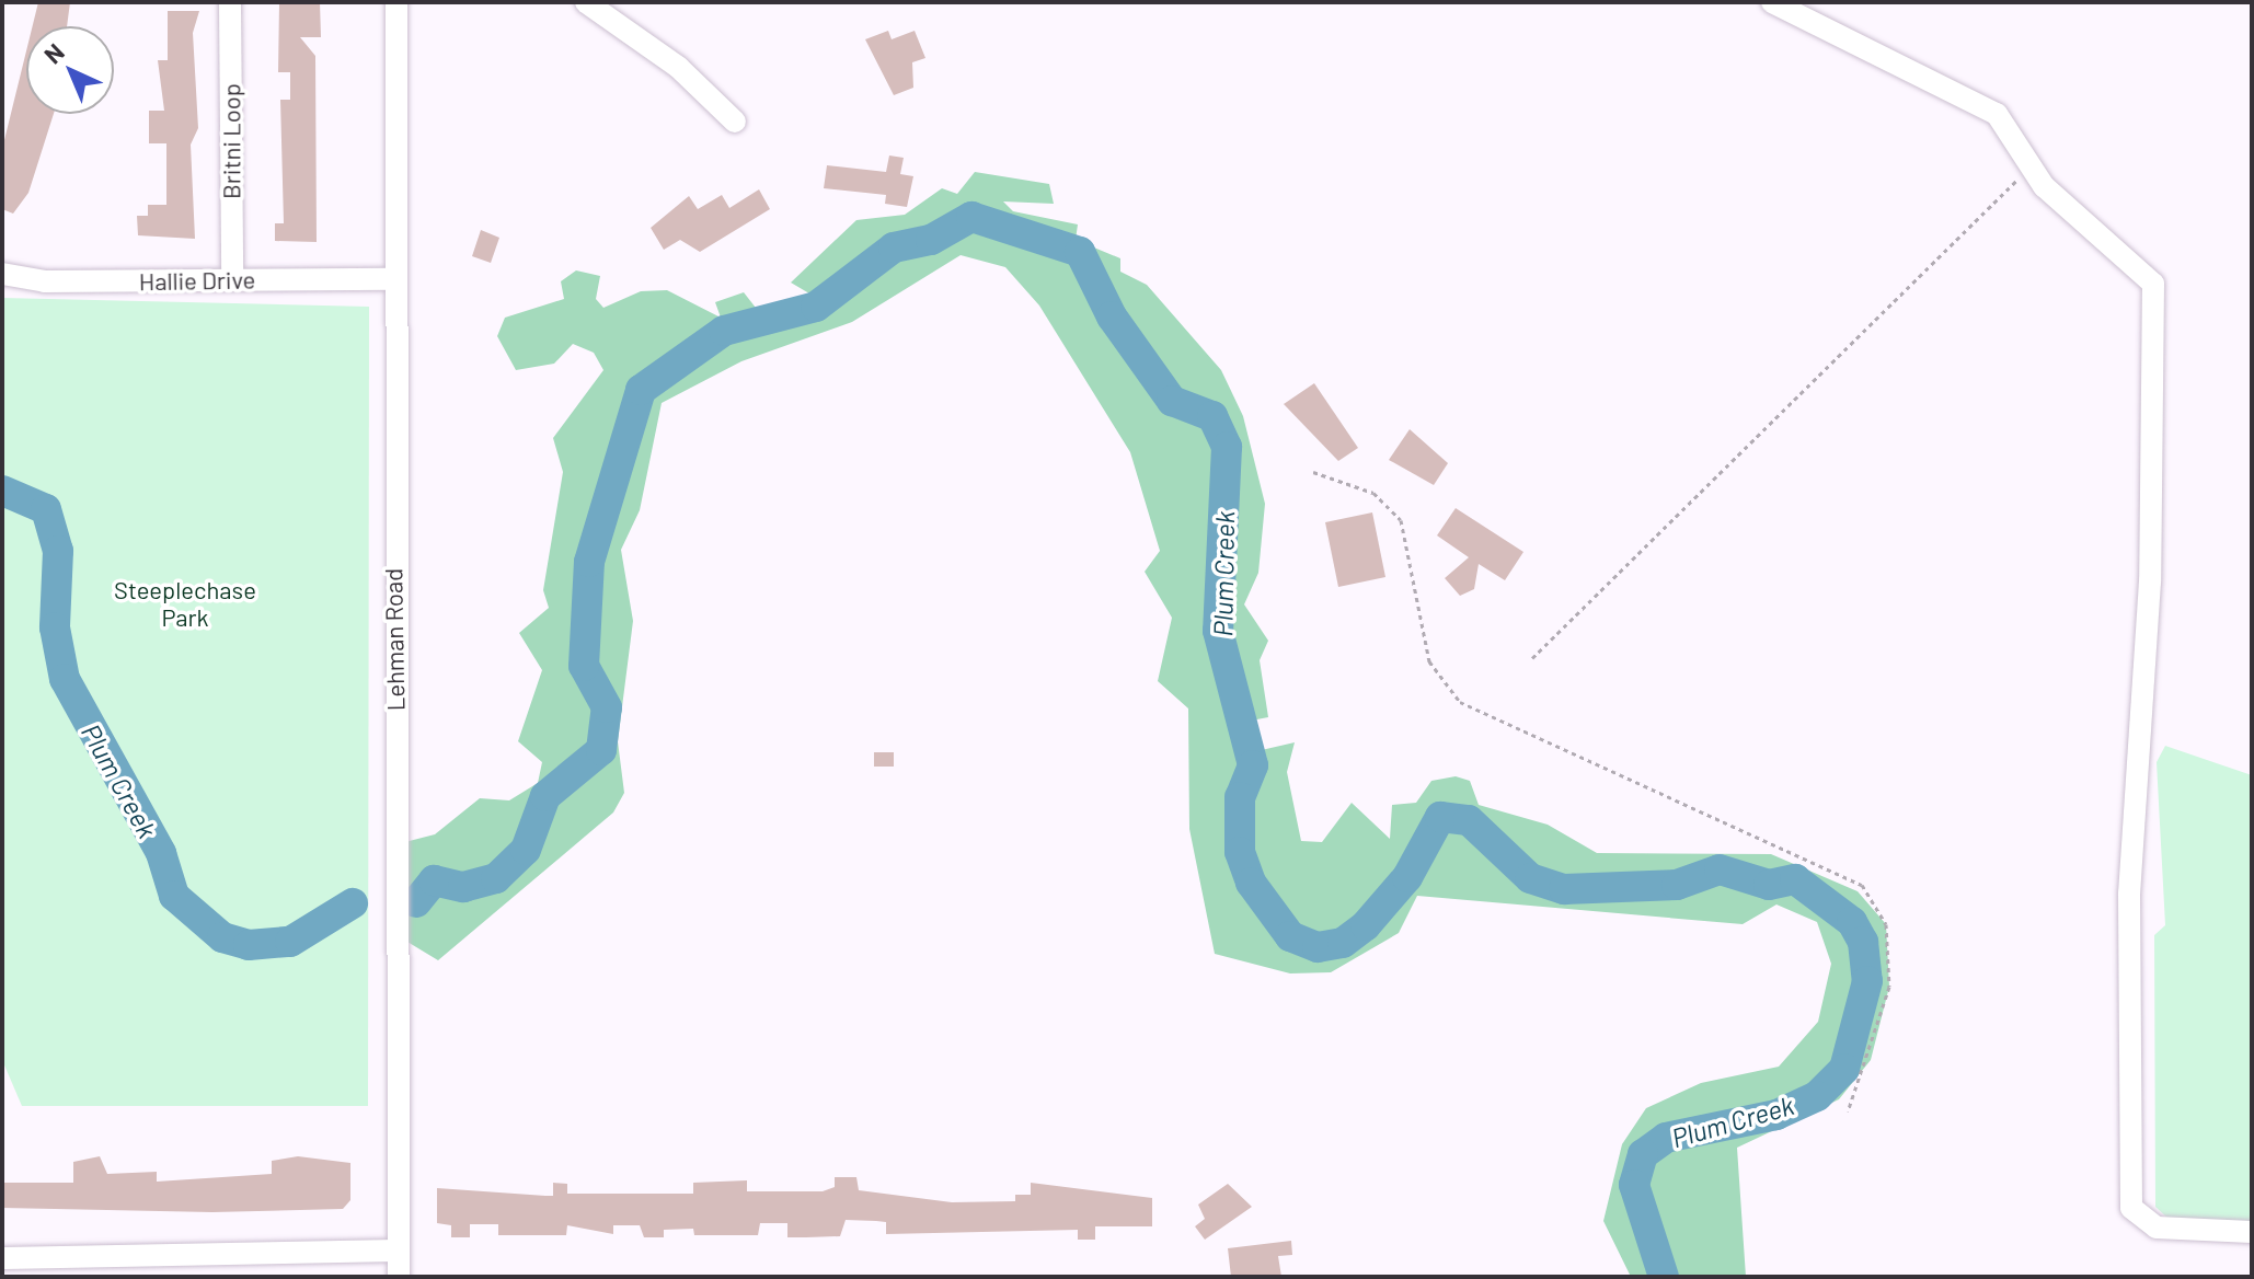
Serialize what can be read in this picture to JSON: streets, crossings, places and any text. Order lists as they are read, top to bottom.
{
  "streets": {
    "street": ["Britni Loop", "Hallie Drive", "Lehman Road"]
  },
  "crossings": [
    ["Britni Loop", "Hallie Drive"],
    ["Hallie Drive", "Lehman Road"]
  ],
  "water": ["Plum Creek"],
  "parks": ["Steeplechase Park"],
  "north": "top left"
}
